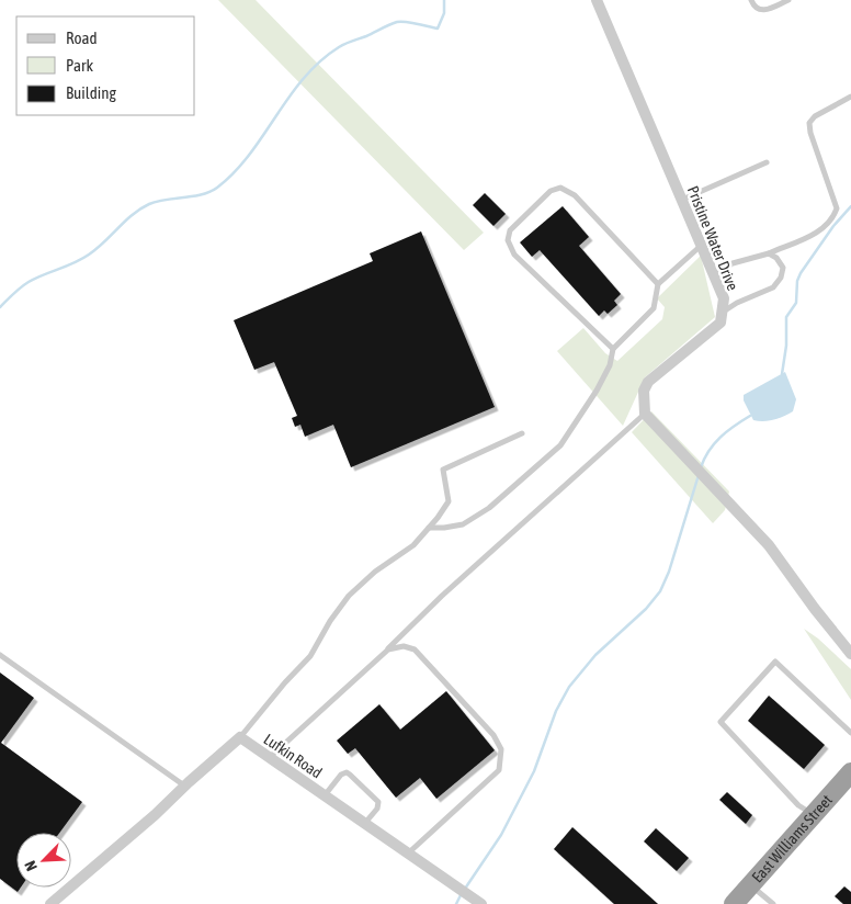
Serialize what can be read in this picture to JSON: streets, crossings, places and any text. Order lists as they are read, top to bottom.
{
  "streets": {
    "highway": ["East Williams Street"],
    "street": ["Pristine Water Drive", "Lufkin Road"]
  },
  "legend": ["Road", "Park", "Building"],
  "north": "bottom left"
}
